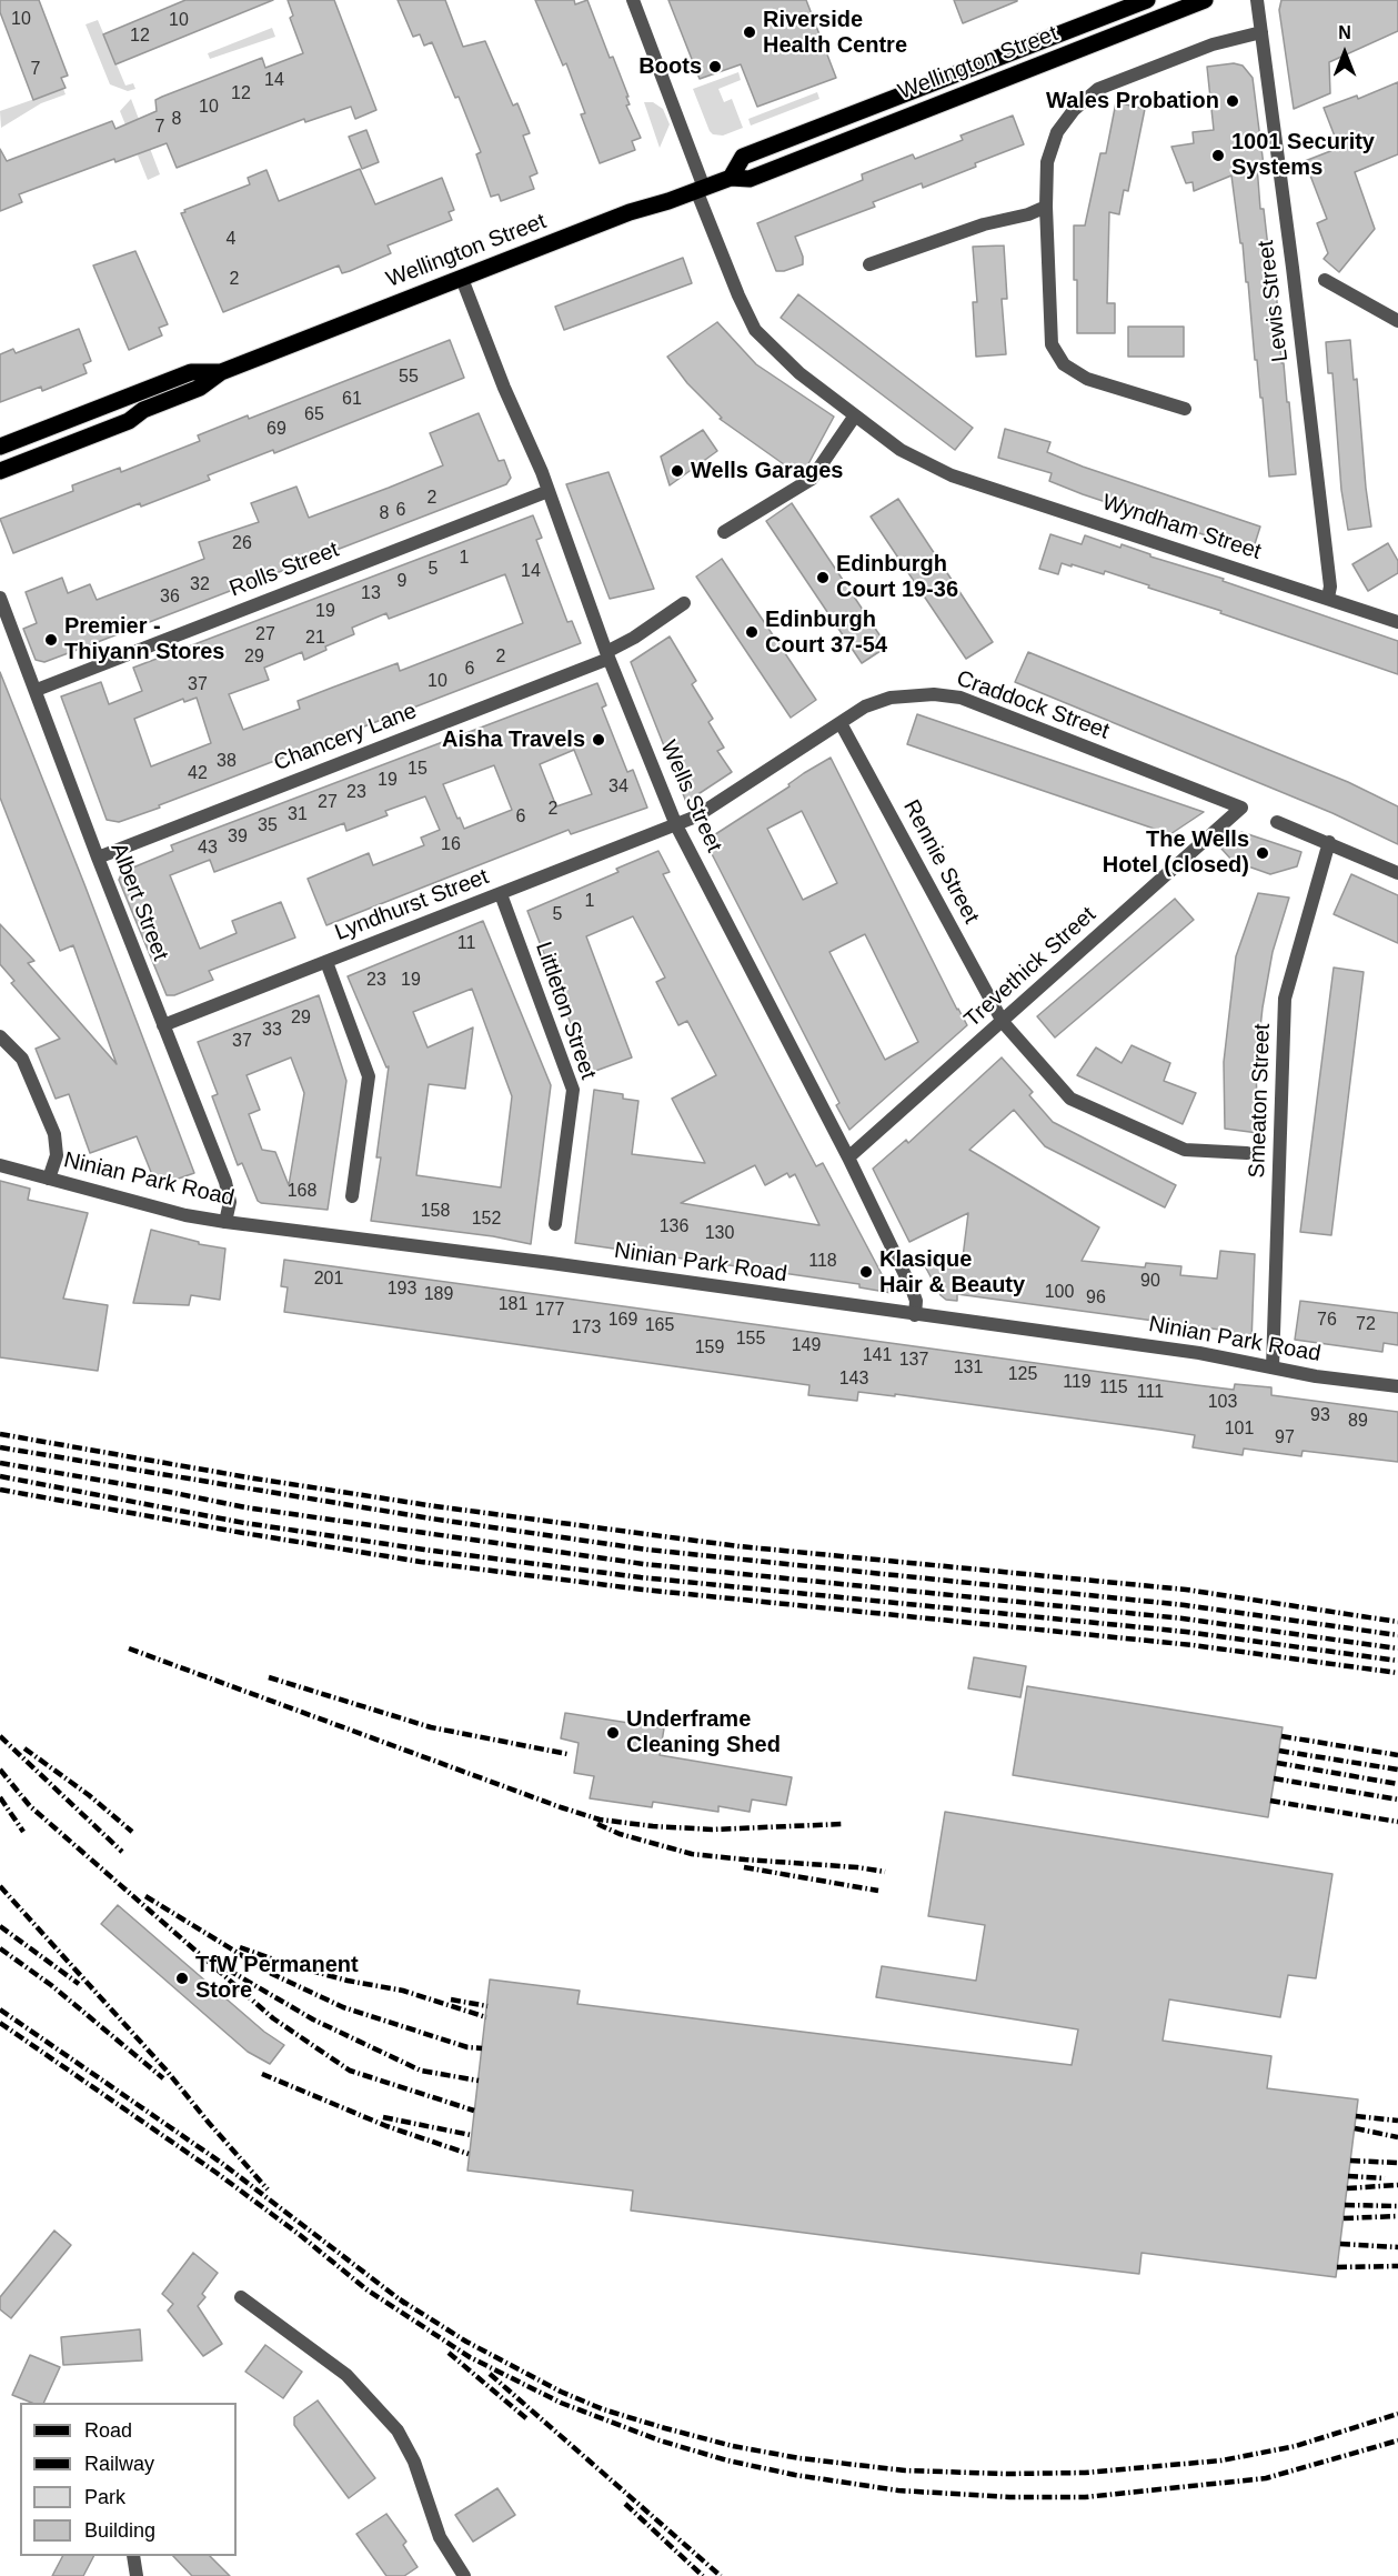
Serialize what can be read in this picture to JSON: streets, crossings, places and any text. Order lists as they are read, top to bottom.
{
  "streets": {
    "main road": ["Wellington Street"],
    "street": [
      "Lewis Street",
      "Wyndham Street",
      "Rolls Street",
      "Craddock Street",
      "Chancery Lane",
      "Wells Street",
      "Rennie Street",
      "Albert Street",
      "Lyndhurst Street",
      "Trevethick Street",
      "Littleton Street",
      "Smeaton Street",
      "Ninian Park Road"
    ]
  },
  "crossings": [
    ["Wellington Street", "Wyndham Street"],
    ["Wellington Street", "Wells Street"],
    ["Lewis Street", "Wyndham Street"],
    ["Rolls Street", "Wells Street"],
    ["Rolls Street", "Albert Street"],
    ["Craddock Street", "Wells Street"],
    ["Craddock Street", "Rennie Street"],
    ["Craddock Street", "Lyndhurst Street"],
    ["Craddock Street", "Trevethick Street"],
    ["Chancery Lane", "Wells Street"],
    ["Chancery Lane", "Albert Street"],
    ["Wells Street", "Lyndhurst Street"],
    ["Wells Street", "Trevethick Street"],
    ["Wells Street", "Ninian Park Road"],
    ["Rennie Street", "Trevethick Street"],
    ["Albert Street", "Lyndhurst Street"],
    ["Albert Street", "Ninian Park Road"],
    ["Lyndhurst Street", "Littleton Street"],
    ["Smeaton Street", "Ninian Park Road"]
  ],
  "places": [
    "Riverside Health Centre",
    "Boots",
    "Wales Probation",
    "1001 Security Systems",
    "Wells Garages",
    "Edinburgh Court 19-36",
    "Edinburgh Court 37-54",
    "Premier - Thiyann Stores",
    "Aisha Travels",
    "The Wells Hotel (closed)",
    "Klasique Hair & Beauty",
    "Underframe Cleaning Shed",
    "TfW Permanent Store"
  ],
  "house_numbers": [
    "10",
    "10",
    "12",
    "7",
    "14",
    "12",
    "10",
    "8",
    "7",
    "4",
    "2",
    "55",
    "61",
    "65",
    "69",
    "2",
    "6",
    "8",
    "26",
    "1",
    "5",
    "14",
    "9",
    "32",
    "13",
    "36",
    "19",
    "27",
    "21",
    "29",
    "2",
    "6",
    "10",
    "37",
    "38",
    "15",
    "42",
    "19",
    "34",
    "23",
    "27",
    "2",
    "31",
    "6",
    "35",
    "39",
    "16",
    "43",
    "1",
    "5",
    "11",
    "23",
    "19",
    "29",
    "33",
    "37",
    "168",
    "158",
    "152",
    "136",
    "130",
    "118",
    "201",
    "90",
    "193",
    "100",
    "189",
    "96",
    "181",
    "177",
    "169",
    "76",
    "72",
    "165",
    "173",
    "155",
    "149",
    "159",
    "141",
    "137",
    "131",
    "125",
    "143",
    "119",
    "115",
    "111",
    "103",
    "93",
    "89",
    "101",
    "97"
  ],
  "legend": [
    "Road",
    "Railway",
    "Park",
    "Building"
  ],
  "north": "top"
}
